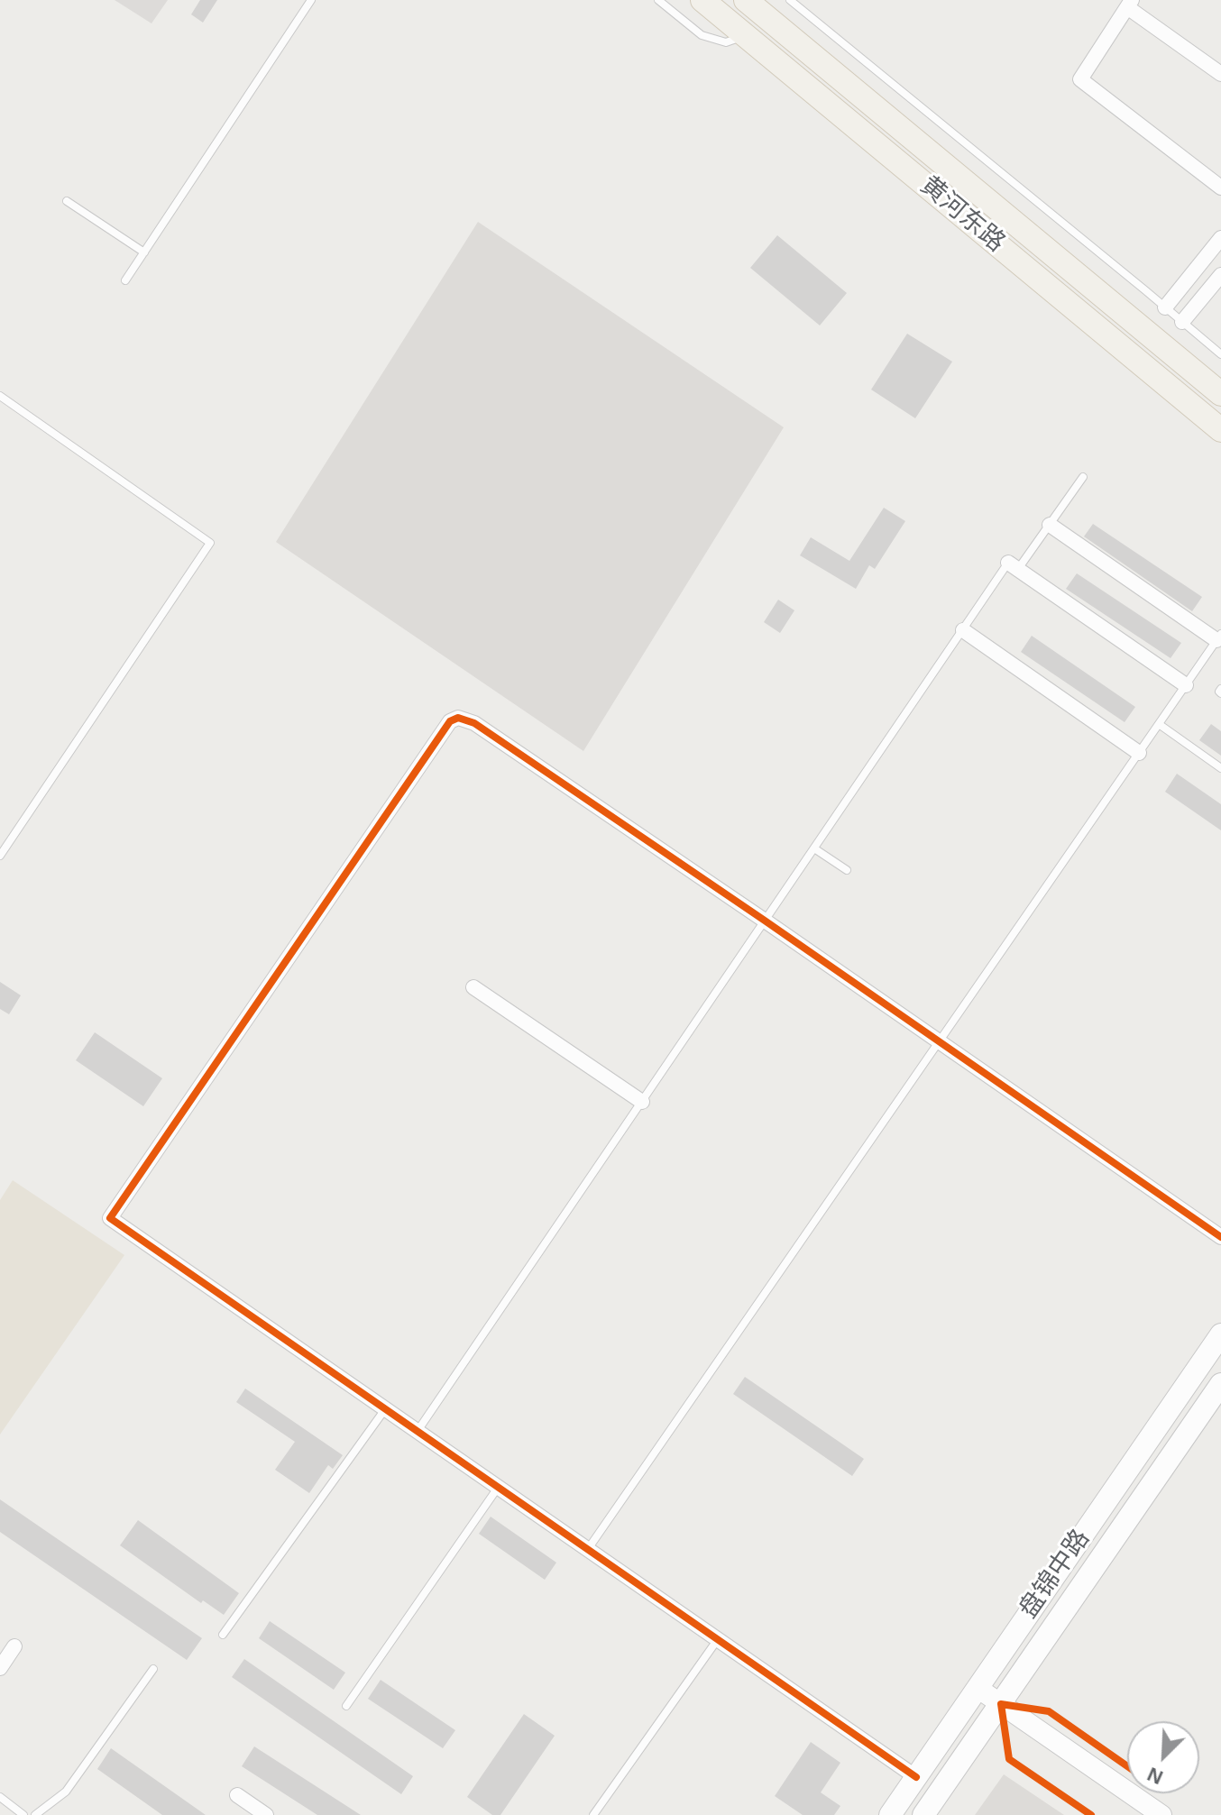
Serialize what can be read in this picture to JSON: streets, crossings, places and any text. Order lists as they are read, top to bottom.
{
  "streets": {
    "main road": ["黄河东路", "盘锦中路"]
  },
  "north": "bottom left"
}
